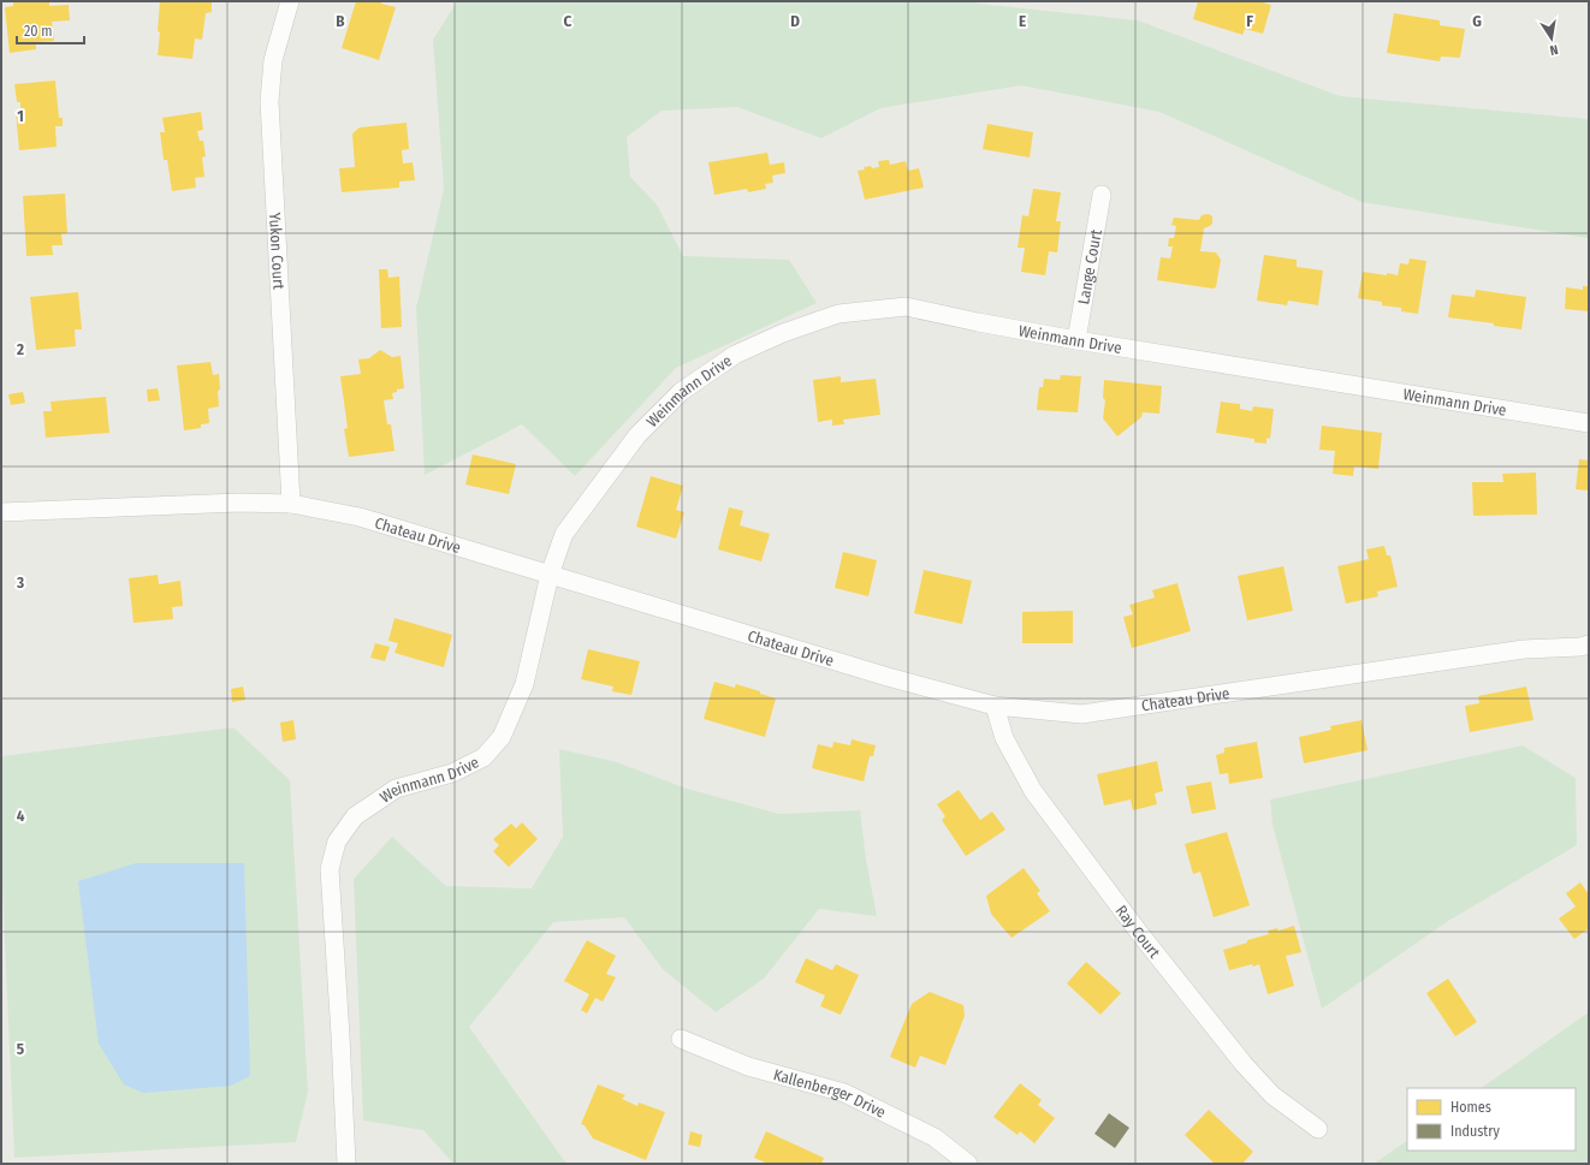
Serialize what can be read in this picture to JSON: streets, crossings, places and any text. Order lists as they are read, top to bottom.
{
  "streets": {
    "street": [
      "Yukon Court",
      "Lange Court",
      "Weinmann Drive",
      "Chateau Drive",
      "Ray Court",
      "Kallenberger Drive"
    ]
  },
  "crossings": [
    ["Yukon Court", "Chateau Drive"],
    ["Lange Court", "Weinmann Drive"],
    ["Weinmann Drive", "Chateau Drive"],
    ["Chateau Drive", "Ray Court"]
  ],
  "legend": ["Homes", "Industry"],
  "scale_bar": "20 m",
  "north": "bottom",
  "grid": {
    "columns": [
      "B",
      "C",
      "D",
      "E",
      "F",
      "G"
    ],
    "rows": [
      "1",
      "2",
      "3",
      "4",
      "5"
    ]
  }
}
